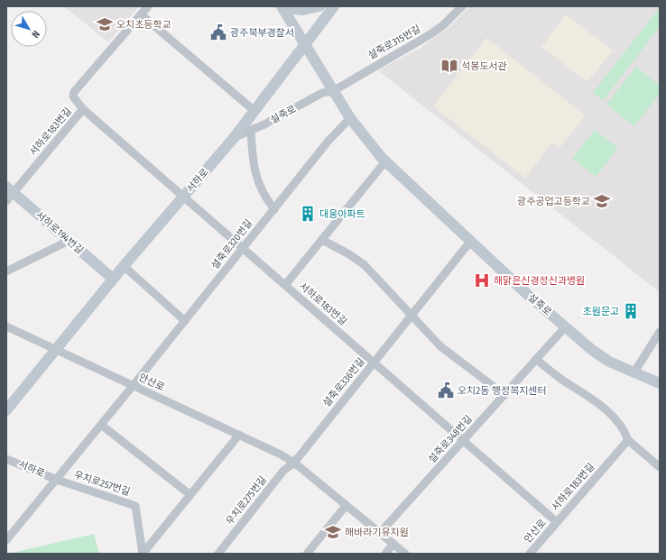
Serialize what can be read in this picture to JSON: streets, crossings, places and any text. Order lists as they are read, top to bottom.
{
  "streets": {
    "main road": ["설죽로", "서하로", "서하로194번길"],
    "street": [
      "설죽로315번길",
      "서하로183번길",
      "설죽로320번길",
      "안산로",
      "설죽로336번길",
      "설죽로348번길",
      "우치로257번길",
      "우치로275번길"
    ]
  },
  "crossings": [
    ["설죽로315번길", "설죽로"],
    ["설죽로", "서하로"],
    ["설죽로", "설죽로320번길"],
    ["설죽로", "설죽로336번길"],
    ["설죽로", "설죽로348번길"],
    ["서하로183번길", "서하로"],
    ["서하로183번길", "서하로194번길"],
    ["서하로183번길", "설죽로320번길"],
    ["서하로183번길", "안산로"],
    ["서하로183번길", "설죽로336번길"],
    ["서하로183번길", "설죽로348번길"],
    ["서하로", "서하로194번길"],
    ["서하로", "안산로"],
    ["서하로", "우치로257번길"],
    ["설죽로320번길", "안산로"],
    ["설죽로320번길", "우치로257번길"],
    ["안산로", "설죽로336번길"],
    ["안산로", "설죽로348번길"],
    ["안산로", "우치로257번길"],
    ["안산로", "우치로275번길"],
    ["설죽로336번길", "우치로275번길"]
  ],
  "places": {
    "school or university": ["오치초등학교", "광주공업고등학교", "해바라기유치원"],
    "public building": ["광주북부경찰서", "오치2동 행정복지센터"],
    "library": ["석봉도서관"],
    "building": ["대웅아파트", "초원문고"],
    "hospital": ["해맑은신경정신과병원"]
  },
  "north": "bottom right"
}
